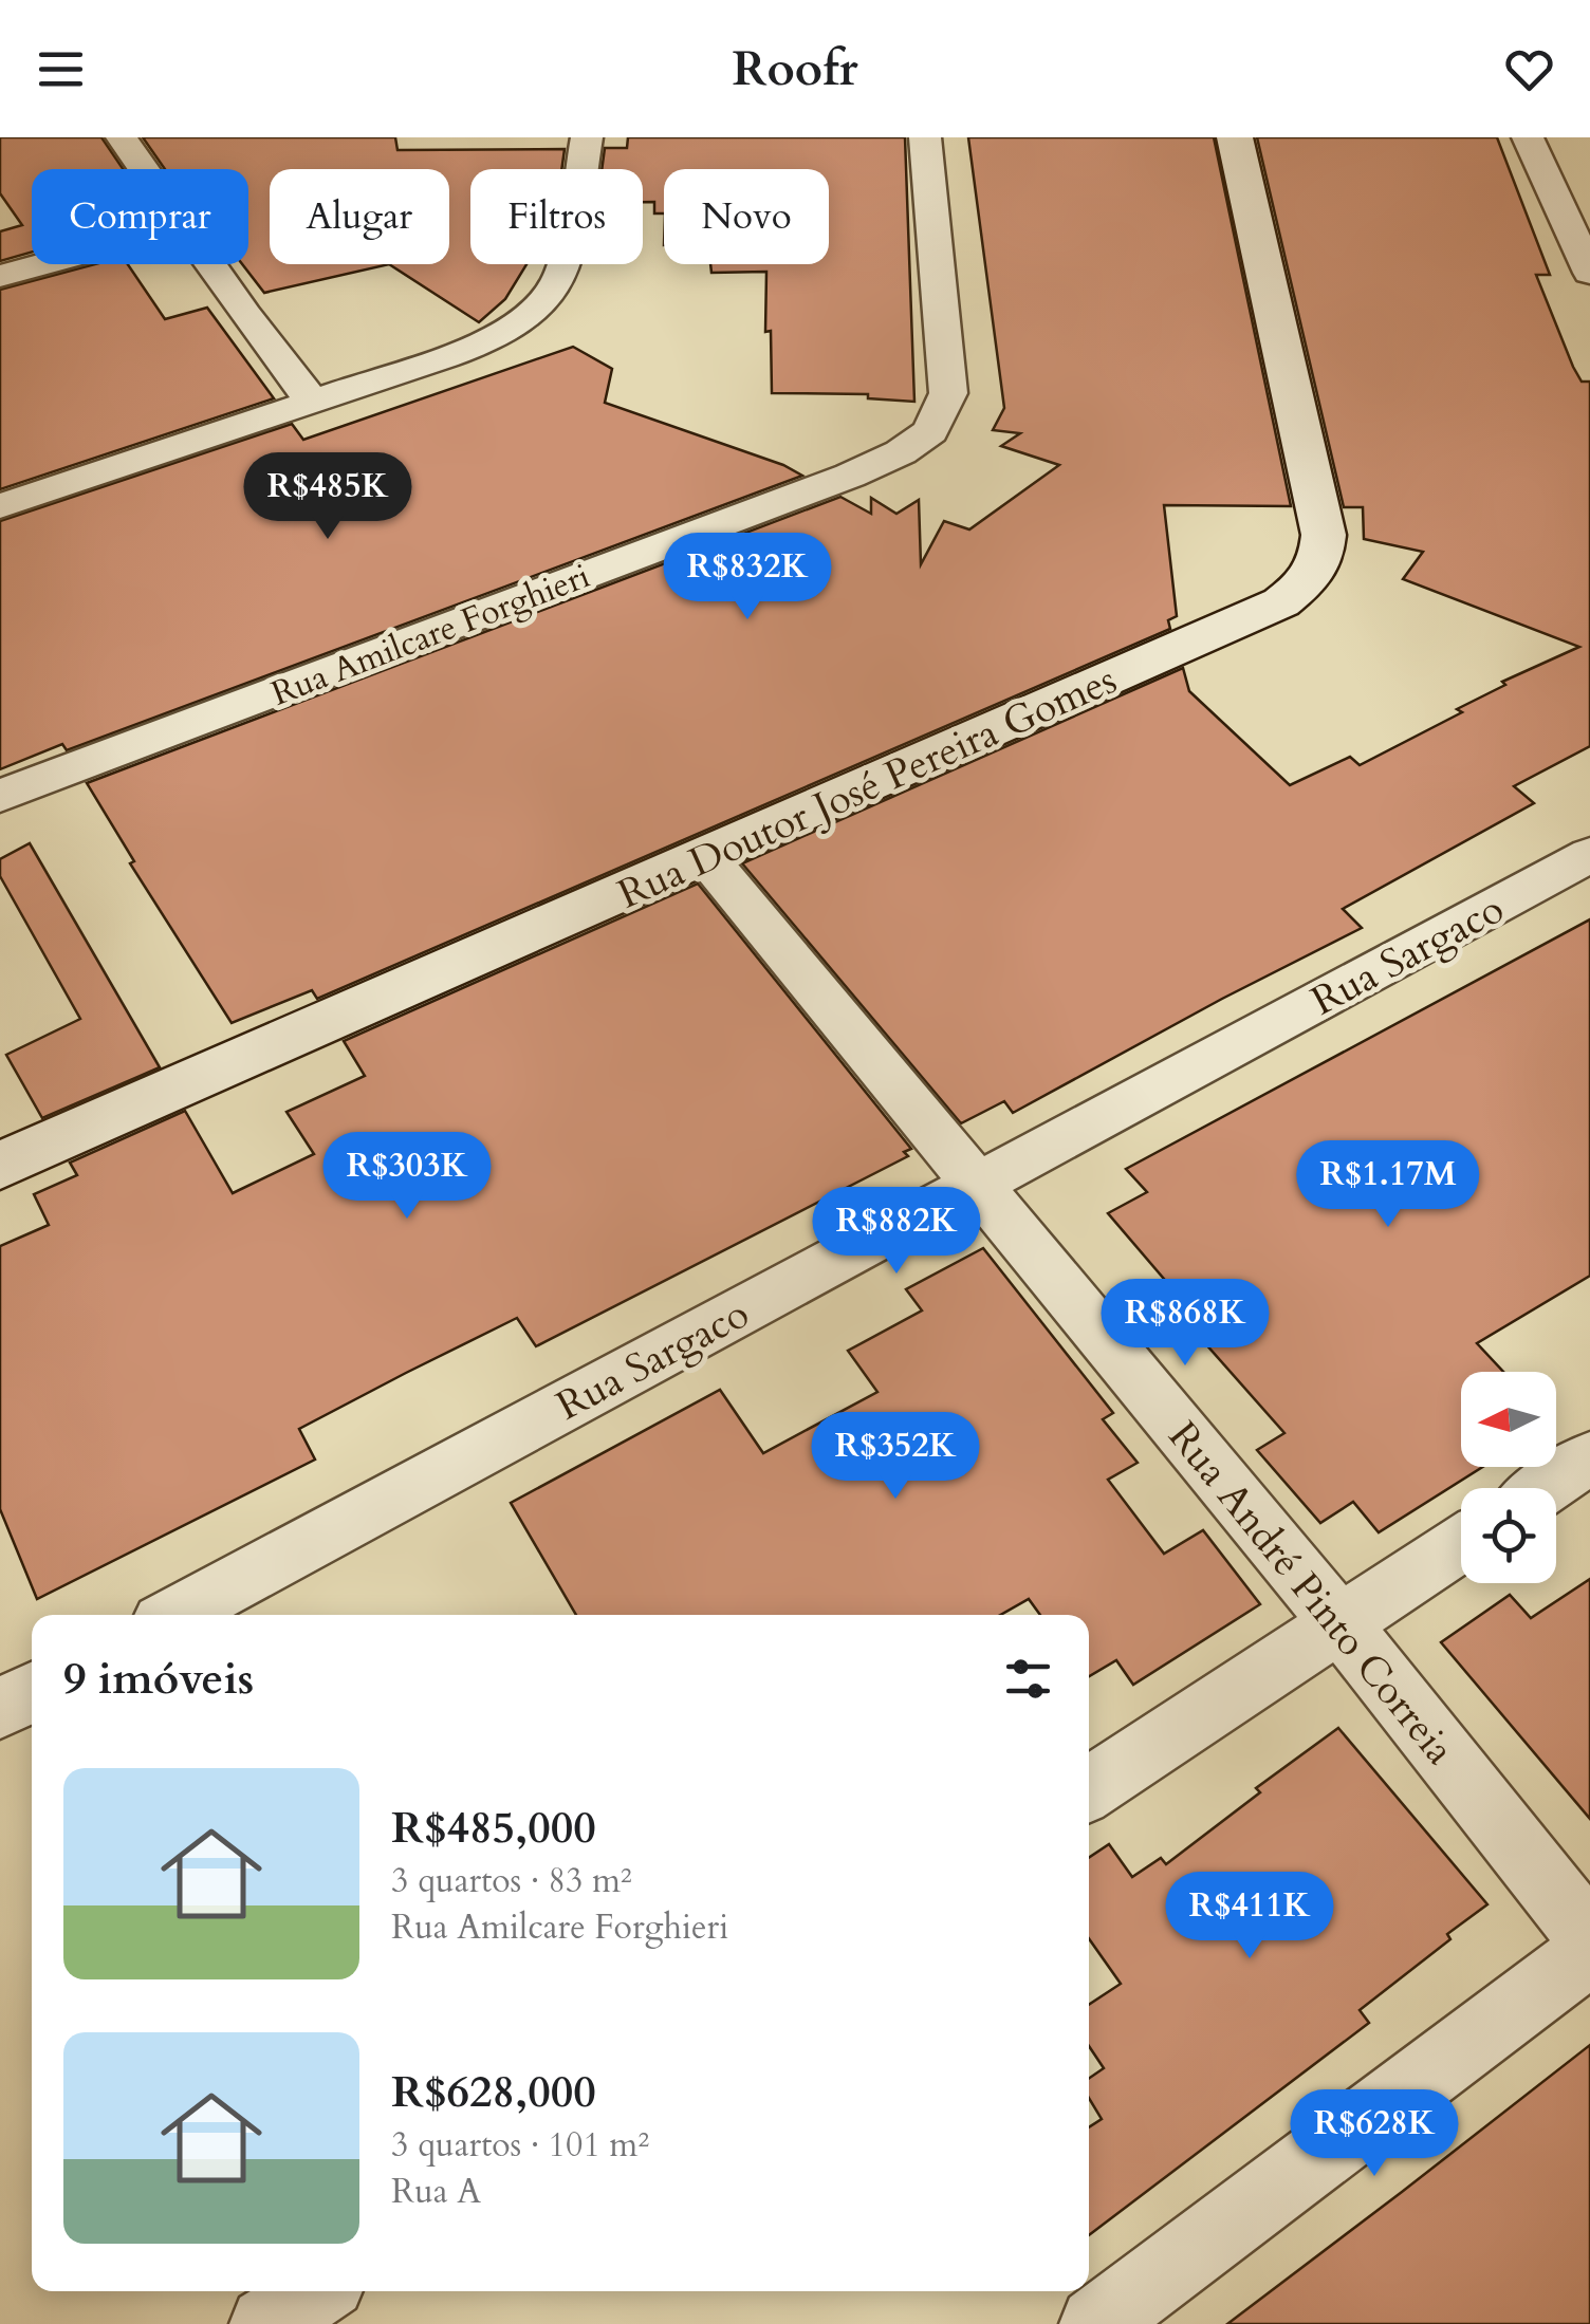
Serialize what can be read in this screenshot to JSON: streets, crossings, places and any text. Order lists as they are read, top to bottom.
{
  "streets": {
    "main road": ["Rua Doutor José Pereira Gomes"],
    "street": ["Rua Amilcare Forghieri", "Rua Sargaco", "Rua André Pinto Correia"]
  },
  "crossings": [
    ["Rua Doutor José Pereira Gomes", "Rua André Pinto Correia"],
    ["Rua Sargaco", "Rua André Pinto Correia"]
  ],
  "north": "left",
  "page": {
    "header": "Roofr",
    "chip": [
      "Comprar",
      "Alugar",
      "Filtros",
      "Novo"
    ],
    "price": [
      "R$485K",
      "R$832K",
      "R$303K",
      "R$1.17M",
      "R$882K",
      "R$868K",
      "R$352K",
      "R$411K",
      "R$628K"
    ],
    "heading": "9 imóveis",
    "list": [
      {
        "name": "R$485,000",
        "note": "3 quartos · 83 m² · Rua Amilcare Forghieri"
      },
      {
        "name": "R$628,000",
        "note": "3 quartos · 101 m² · Rua A"
      }
    ]
  }
}
